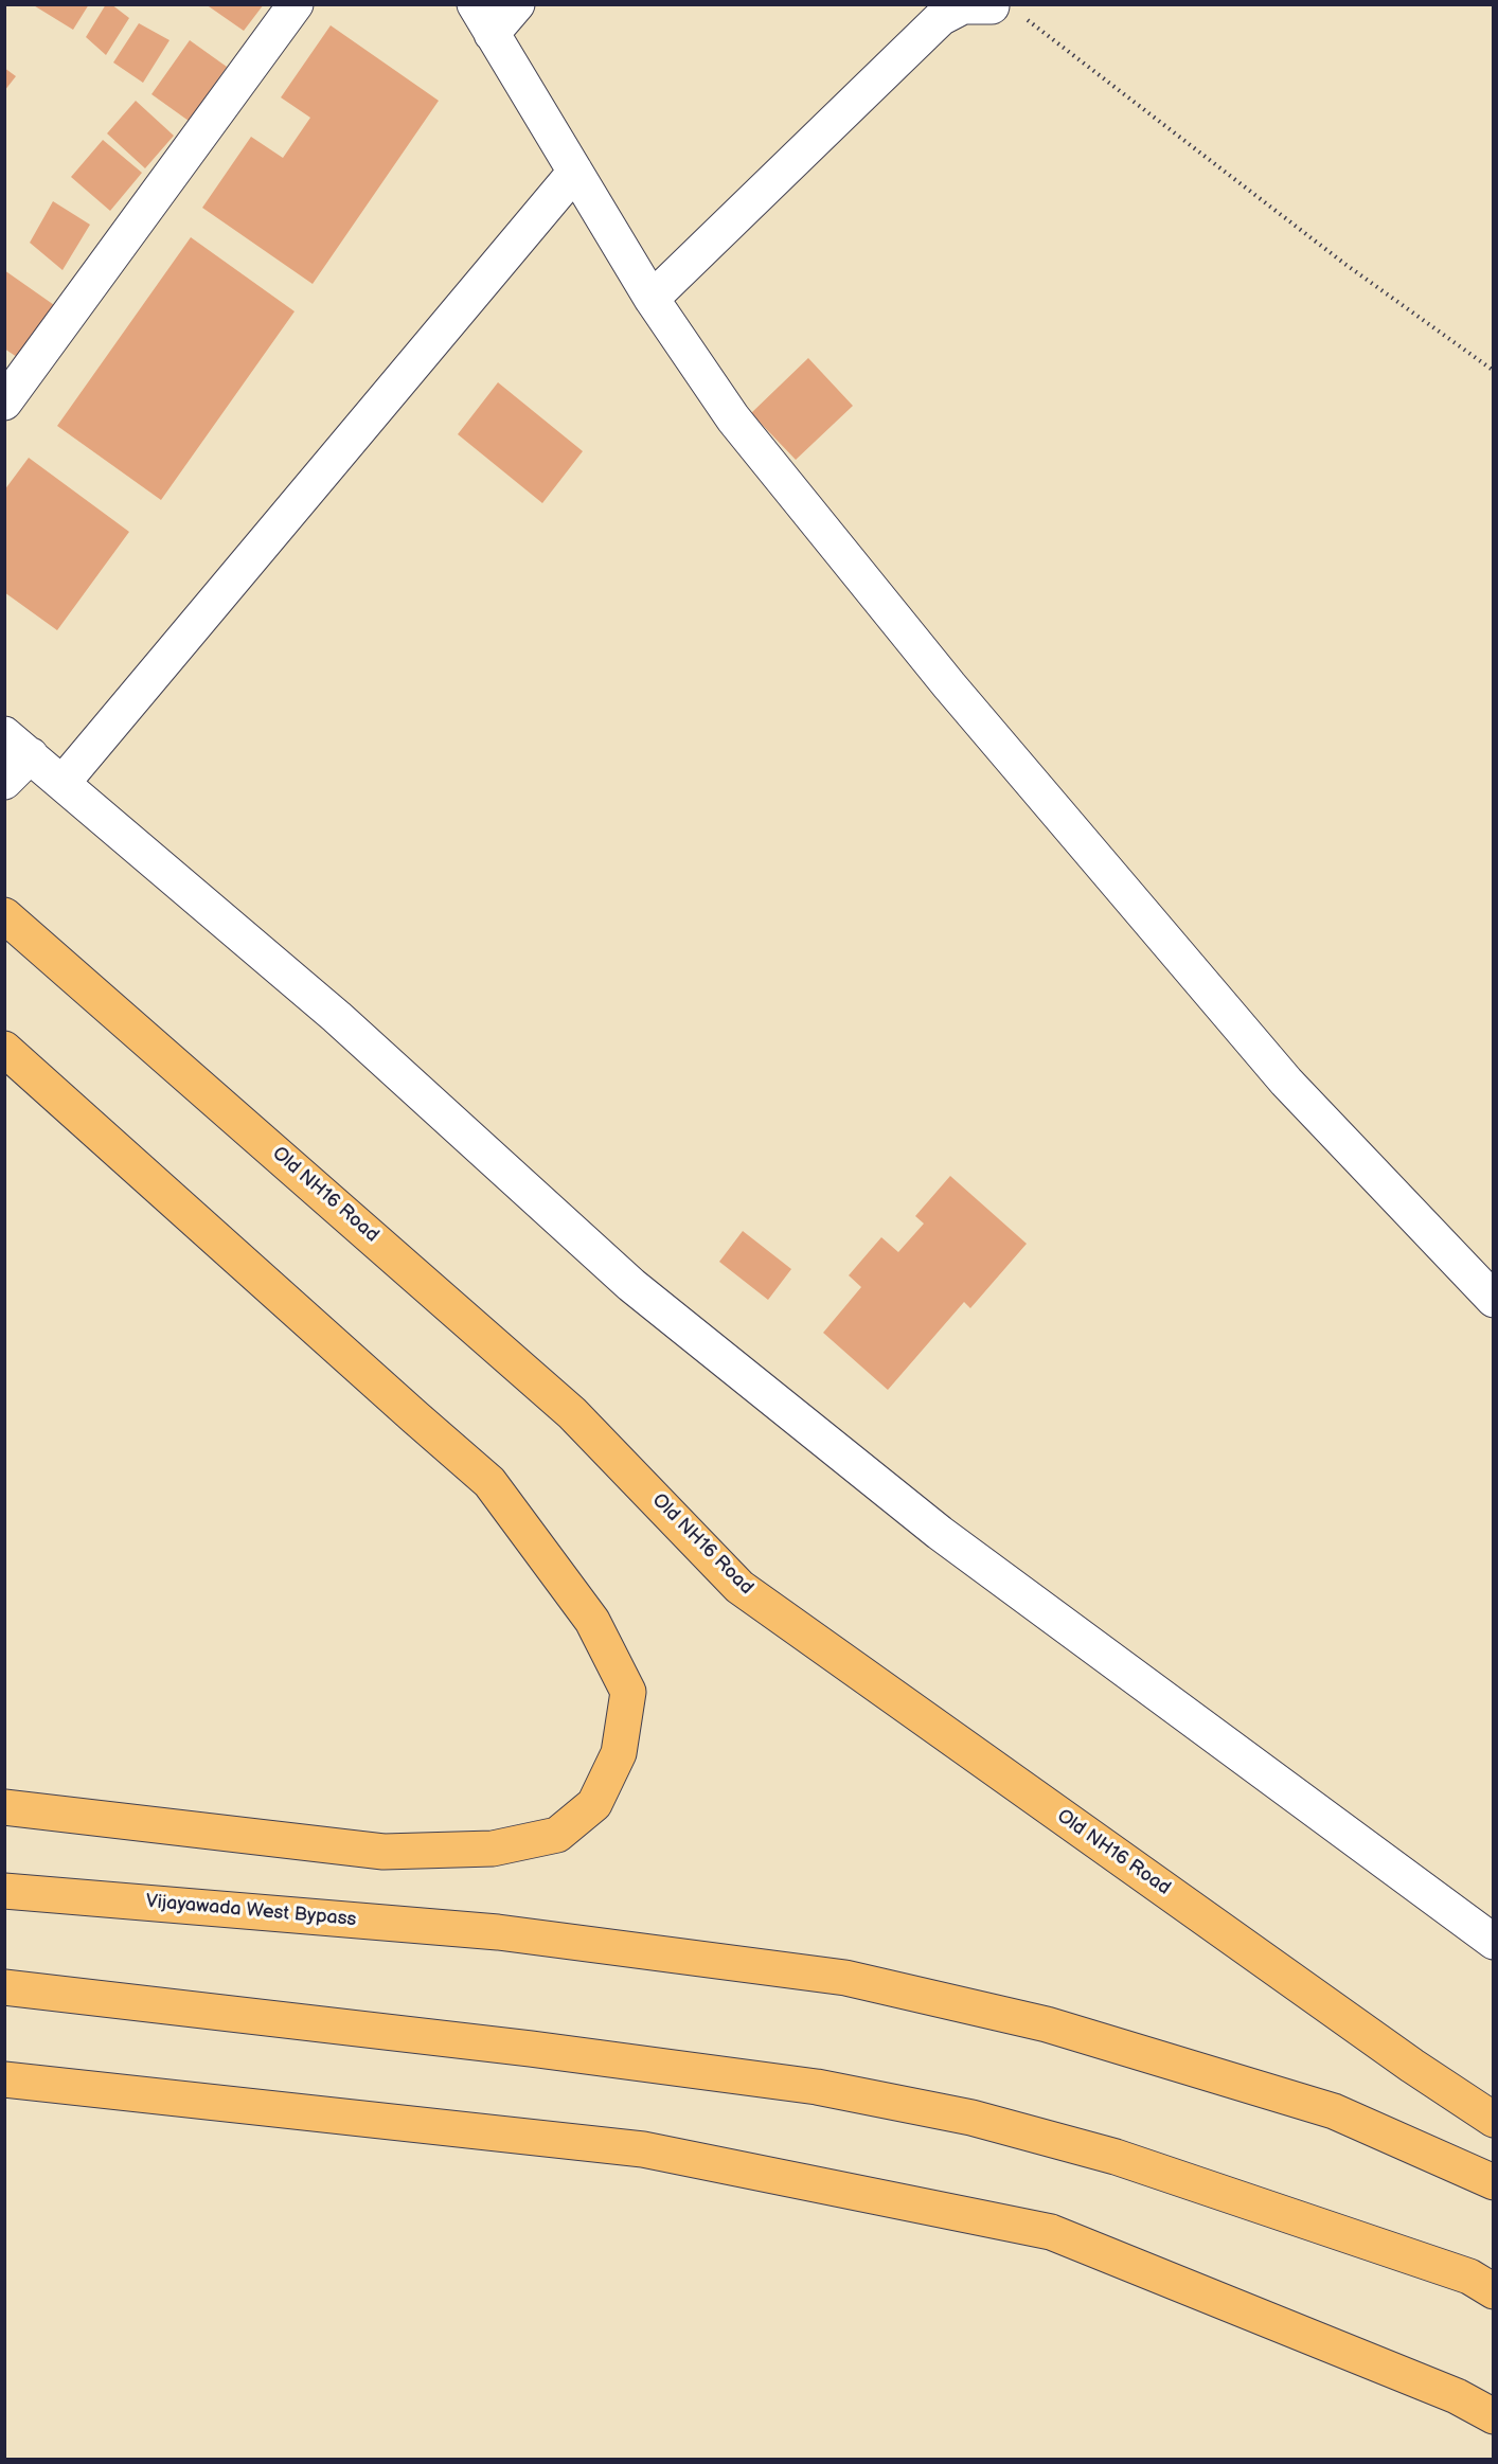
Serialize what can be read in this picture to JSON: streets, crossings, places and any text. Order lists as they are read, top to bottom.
{
  "streets": {
    "main road": ["Old NH16 Road", "Vijayawada West Bypass"]
  }
}
